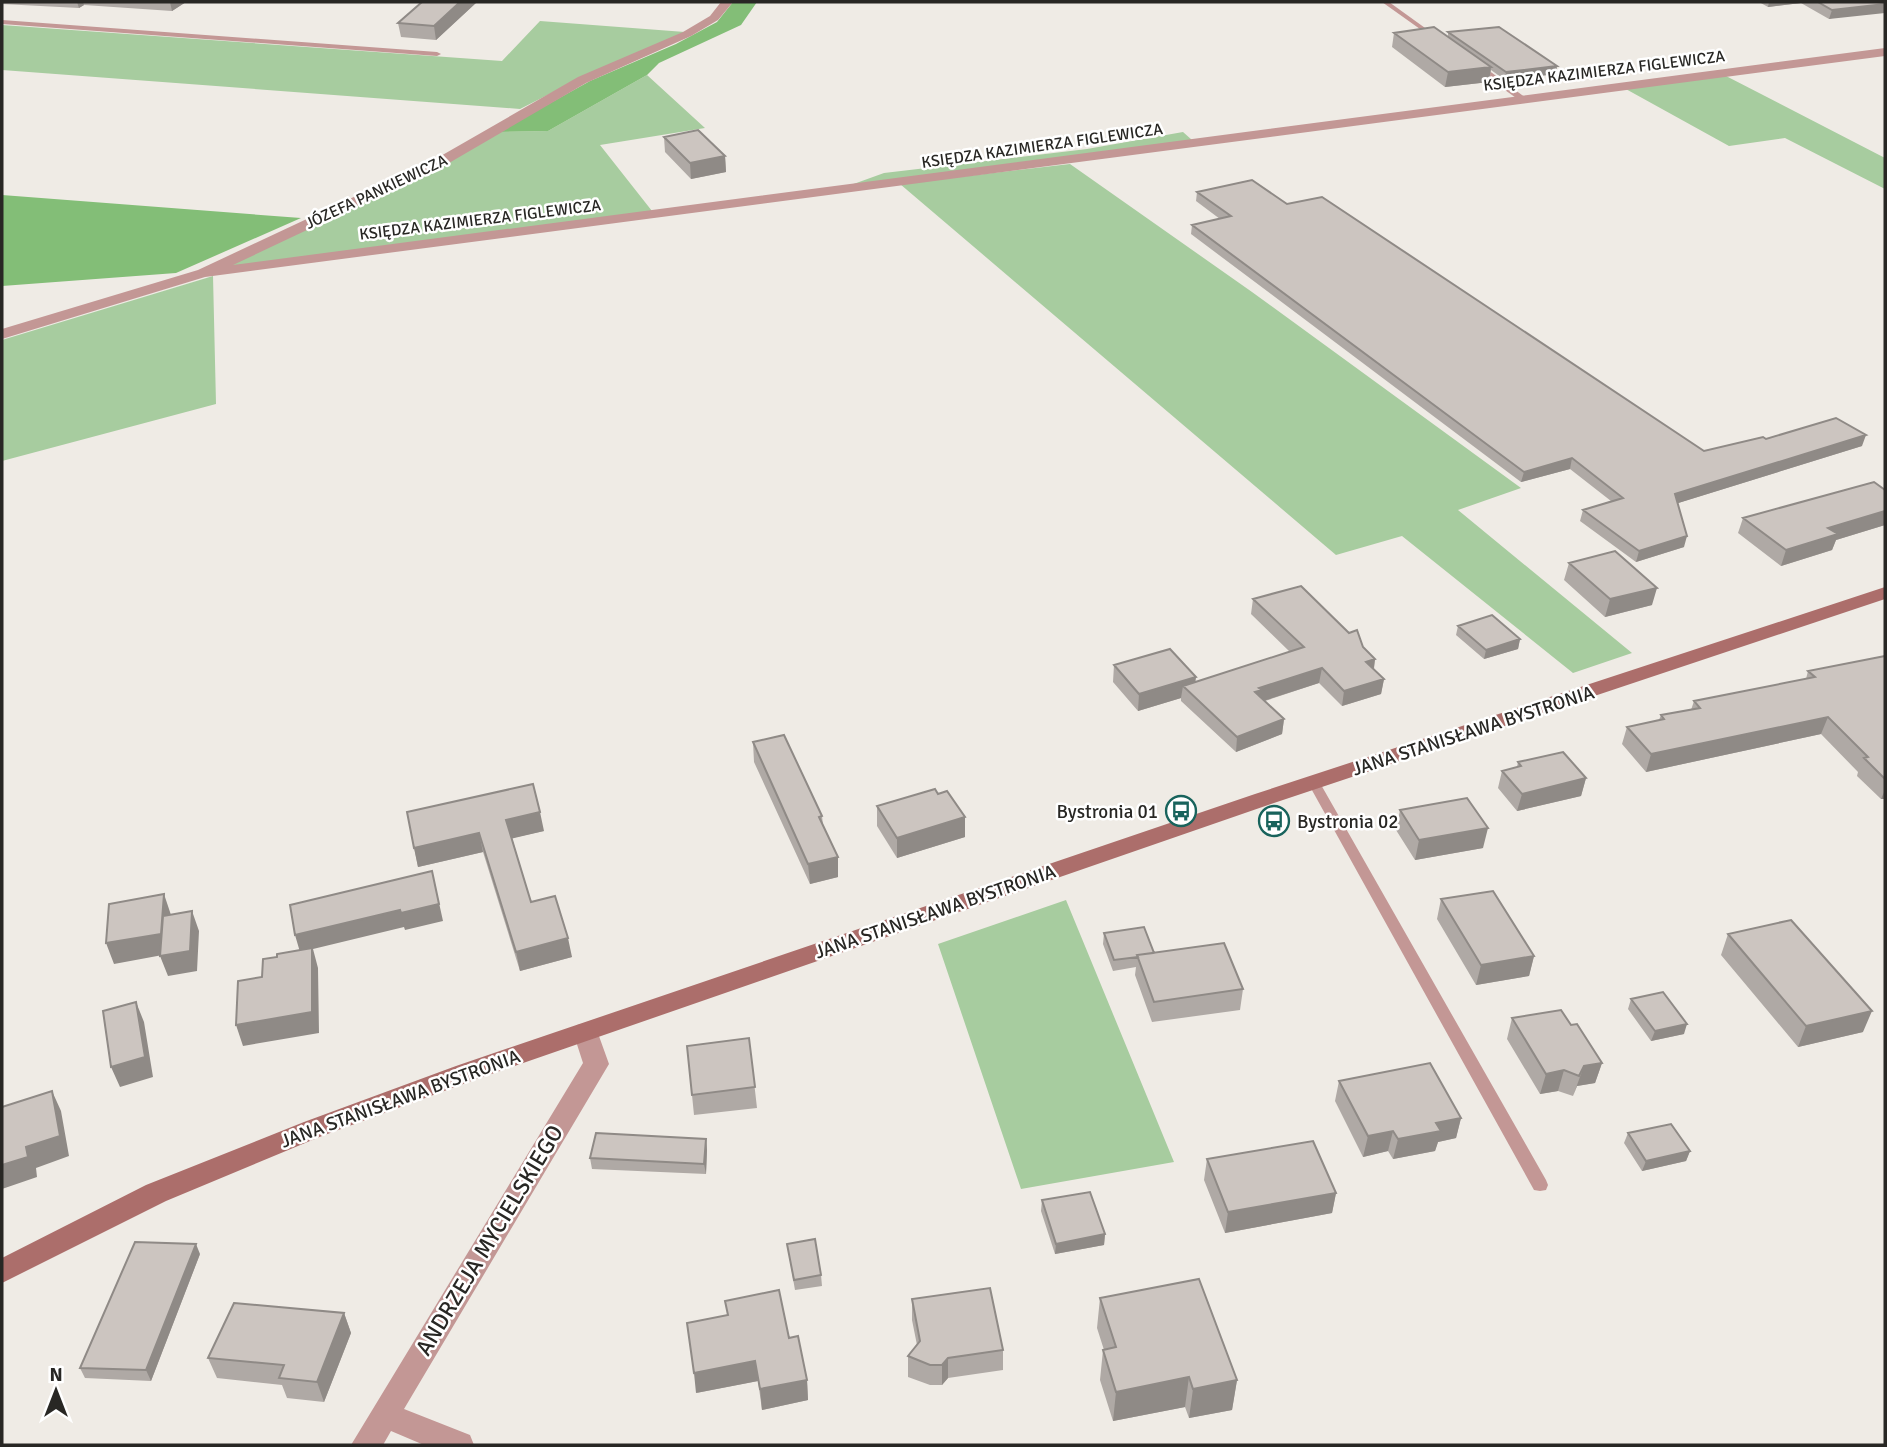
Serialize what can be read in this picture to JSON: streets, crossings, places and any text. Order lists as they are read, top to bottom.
{
  "streets": {
    "street": [
      "KSIĘDZA KAZIMIERZA FIGLEWICZA",
      "JÓZEFA PANKIEWICZA",
      "JANA STANISŁAWA BYSTRONIA",
      "ANDRZEJA MYCIELSKIEGO"
    ]
  },
  "crossings": [
    ["KSIĘDZA KAZIMIERZA FIGLEWICZA", "JÓZEFA PANKIEWICZA"],
    ["JANA STANISŁAWA BYSTRONIA", "ANDRZEJA MYCIELSKIEGO"]
  ],
  "places": {
    "bus stop": ["Bystronia 01", "Bystronia 02"]
  },
  "north": "top"
}
